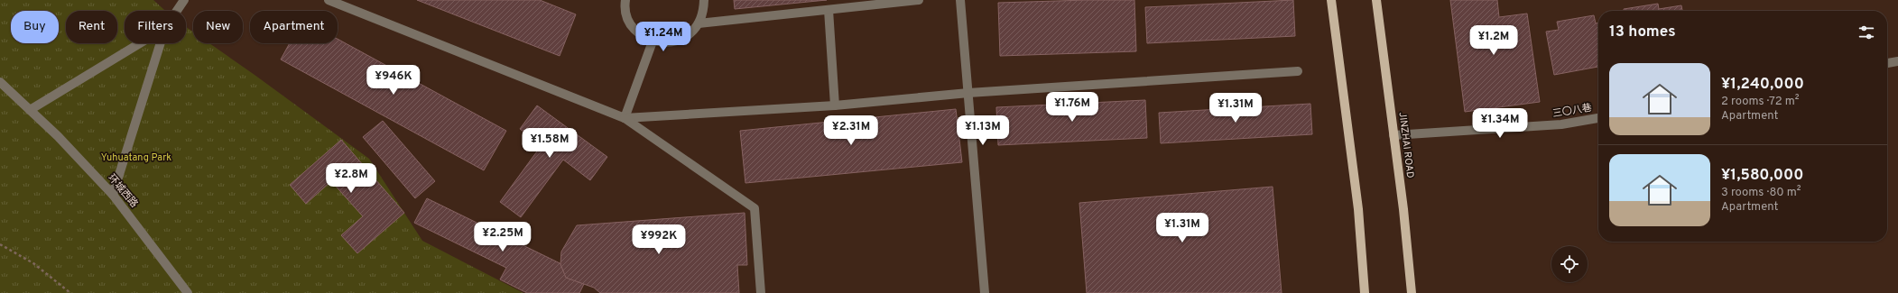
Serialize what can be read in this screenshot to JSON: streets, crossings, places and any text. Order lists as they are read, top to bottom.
{
  "streets": {
    "main road": ["JINZHAI ROAD"],
    "street": ["三〇八巷", "环城西路"]
  },
  "crossings": [
    ["三〇八巷", "JINZHAI ROAD"]
  ],
  "parks": ["Yuhuatang Park"],
  "page": {
    "chip": [
      "Buy",
      "Rent",
      "Filters",
      "New",
      "Apartment"
    ],
    "heading": "13 homes",
    "price": [
      "¥1.24M",
      "¥1.2M",
      "¥946K",
      "¥1.76M",
      "¥1.31M",
      "¥1.34M",
      "¥2.31M",
      "¥1.13M",
      "¥1.58M",
      "¥2.8M",
      "¥1.31M",
      "¥2.25M",
      "¥992K"
    ],
    "list": [
      {
        "name": "¥1,240,000",
        "note": "2 rooms · 72 m² · Apartment"
      },
      {
        "name": "¥1,580,000",
        "note": "3 rooms · 80 m² · Apartment"
      }
    ]
  }
}
